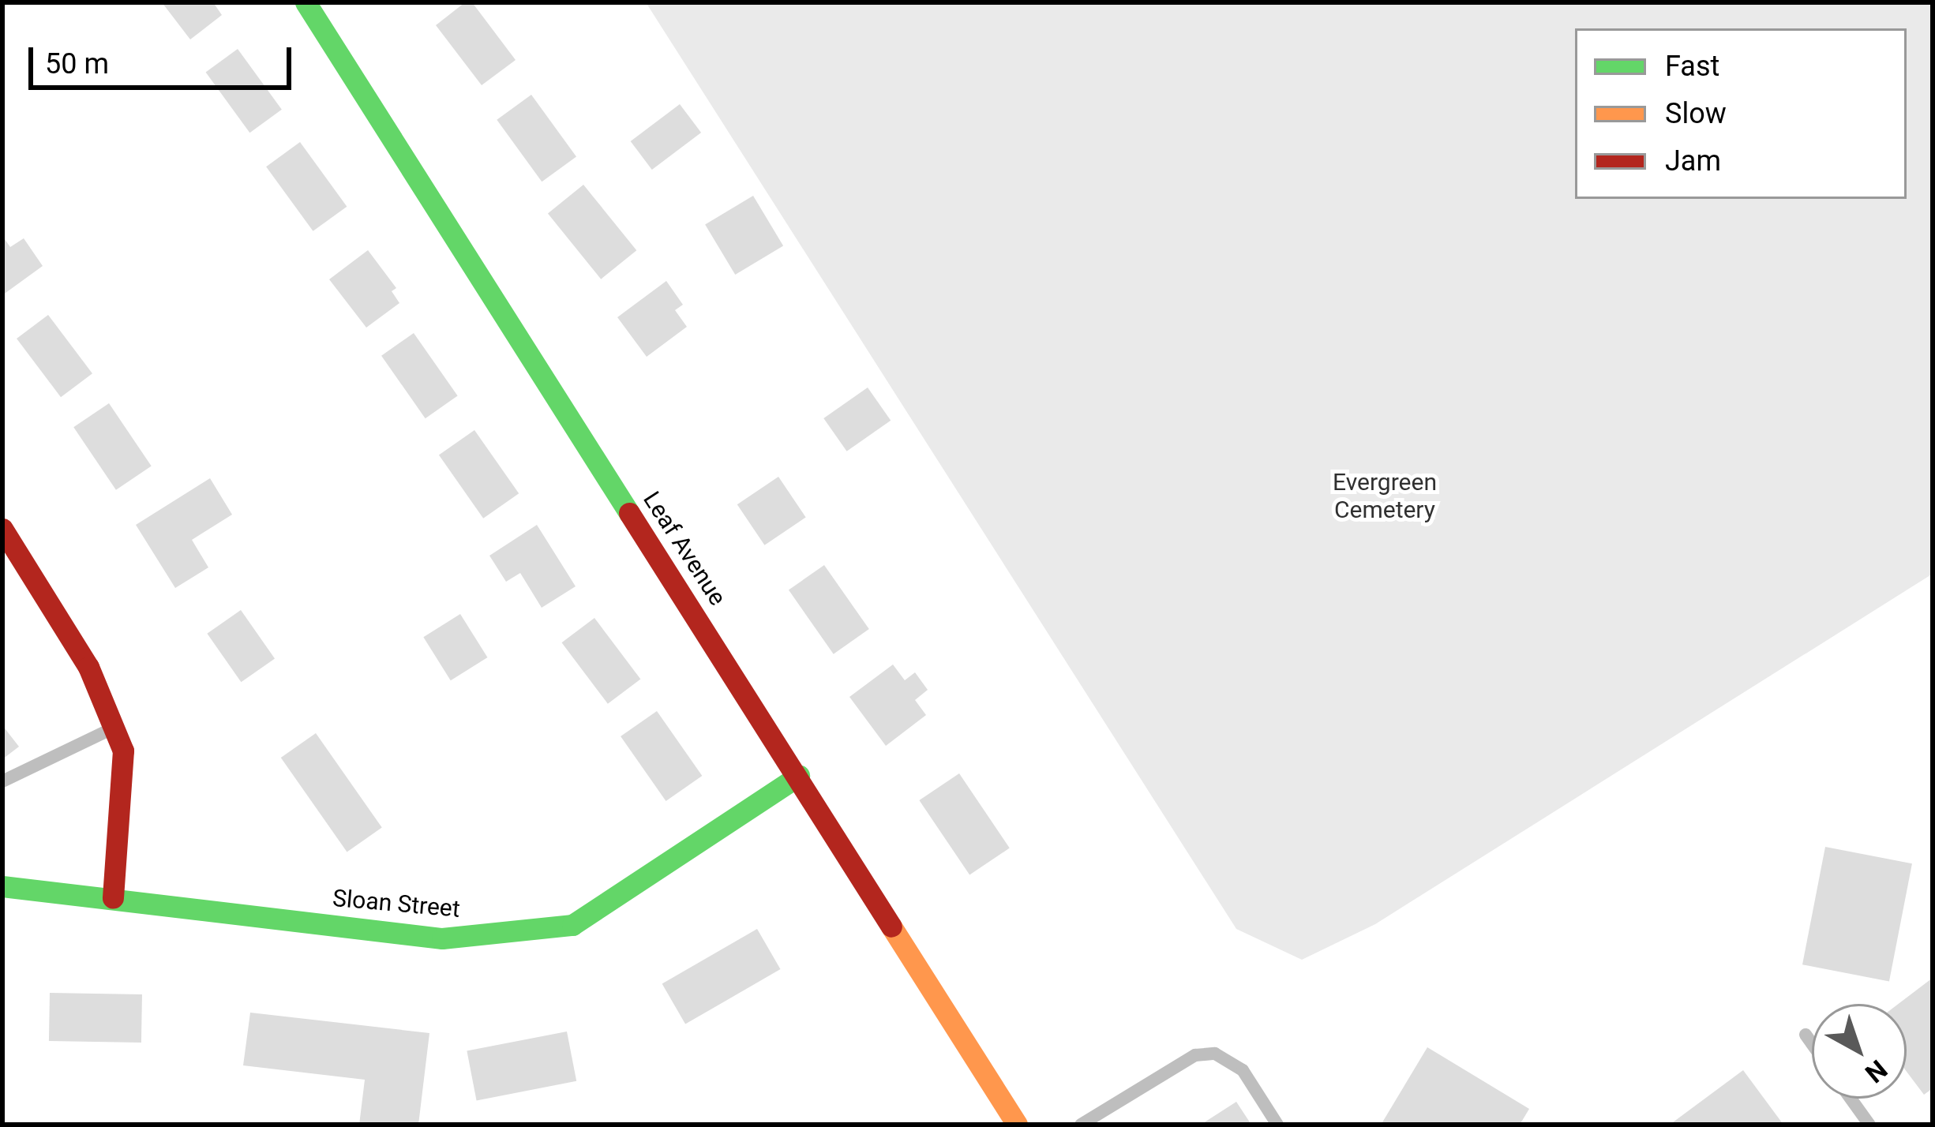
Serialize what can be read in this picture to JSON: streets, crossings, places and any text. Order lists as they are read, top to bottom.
{
  "streets": {
    "street": ["Leaf Avenue", "Sloan Street"]
  },
  "crossings": [
    ["Leaf Avenue", "Sloan Street"]
  ],
  "parks": ["Evergreen Cemetery"],
  "legend": ["Fast", "Slow", "Jam"],
  "scale_bar": "50 m",
  "north": "bottom right"
}
